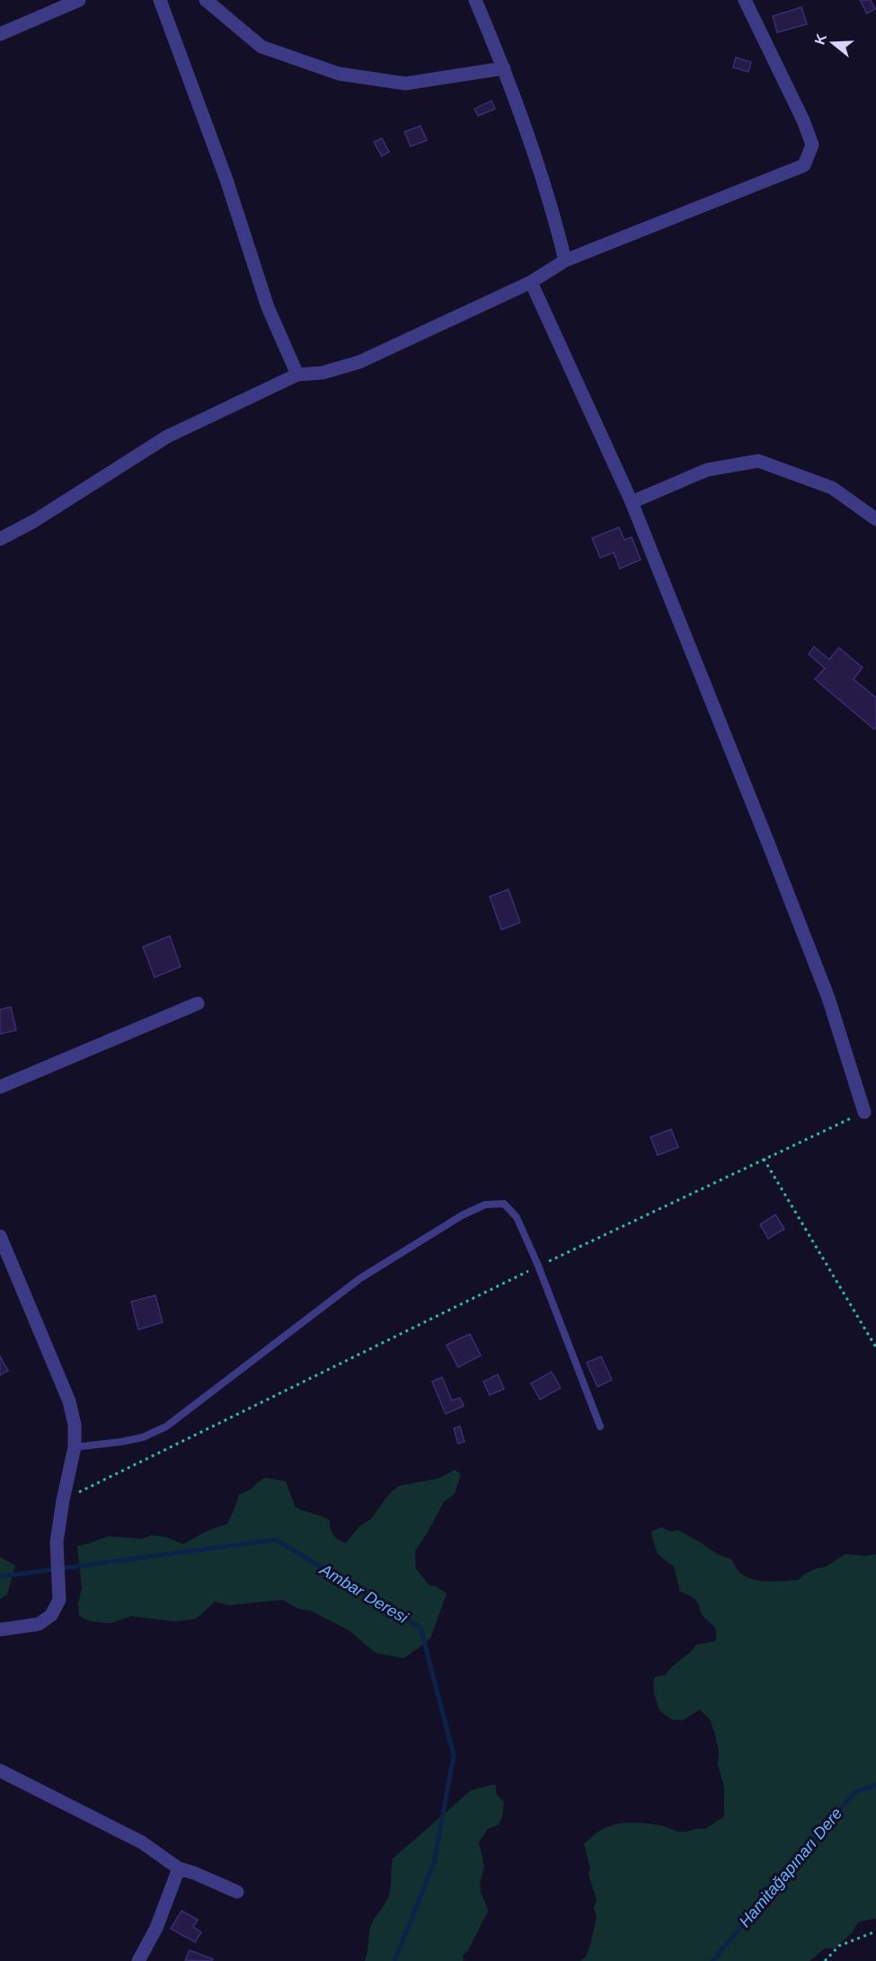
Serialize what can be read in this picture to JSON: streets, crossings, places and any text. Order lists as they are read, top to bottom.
{
  "water": ["Ambar Deresi", "Hamitağapınarı Dere"],
  "north": "left"
}
